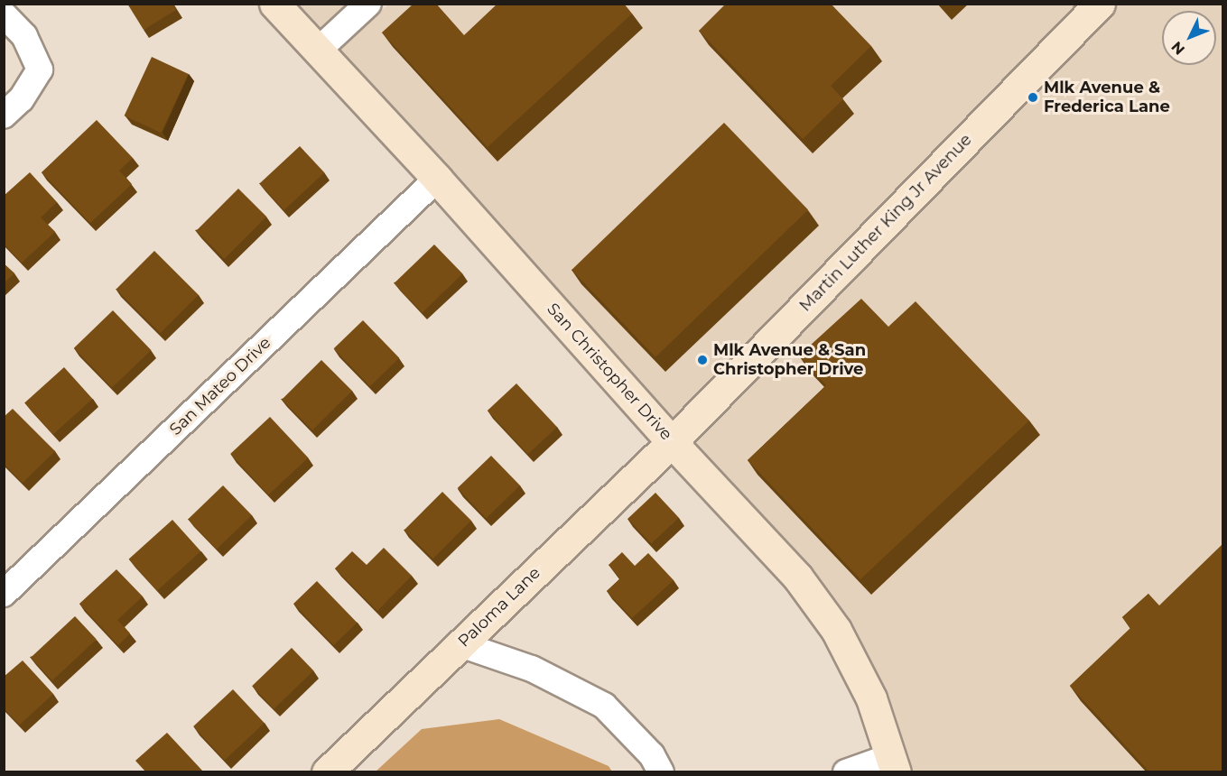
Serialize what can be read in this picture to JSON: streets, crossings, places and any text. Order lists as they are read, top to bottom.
{
  "streets": {
    "street": [
      "Martin Luther King Jr Avenue",
      "San Christopher Drive",
      "San Mateo Drive",
      "Paloma Lane"
    ]
  },
  "crossings": [
    ["Martin Luther King Jr Avenue", "San Christopher Drive"],
    ["Martin Luther King Jr Avenue", "Paloma Lane"],
    ["San Christopher Drive", "San Mateo Drive"],
    ["San Christopher Drive", "Paloma Lane"]
  ],
  "places": ["Mlk Avenue & Frederica Lane", "Mlk Avenue & San Christopher Drive"],
  "north": "bottom left"
}
